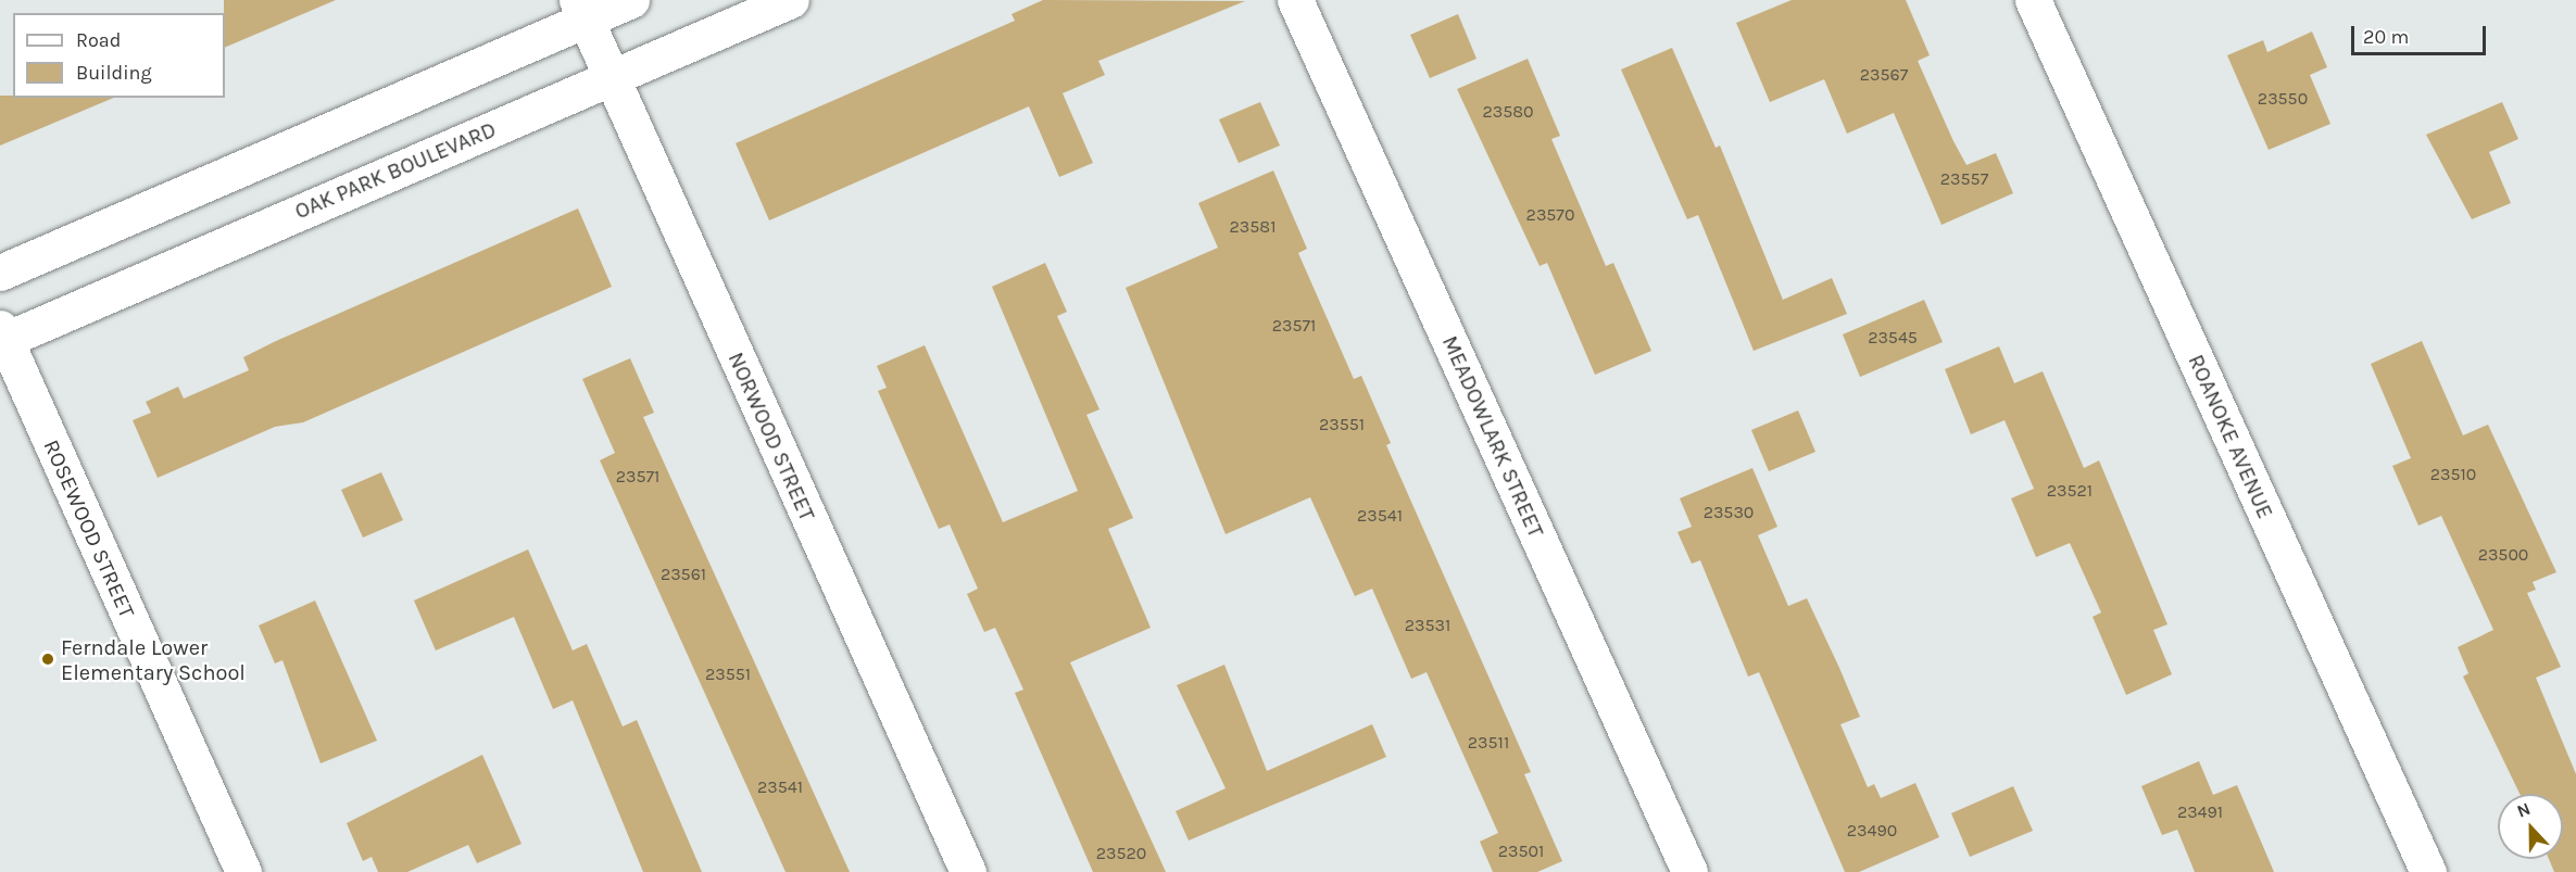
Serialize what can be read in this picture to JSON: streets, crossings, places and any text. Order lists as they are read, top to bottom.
{
  "streets": {
    "street": [
      "OAK PARK BOULEVARD",
      "NORWOOD STREET",
      "MEADOWLARK STREET",
      "ROANOKE AVENUE",
      "ROSEWOOD STREET"
    ]
  },
  "crossings": [
    ["OAK PARK BOULEVARD", "NORWOOD STREET"],
    ["OAK PARK BOULEVARD", "ROSEWOOD STREET"]
  ],
  "places": ["Ferndale Lower Elementary School"],
  "house_numbers": [
    "23567",
    "23550",
    "23580",
    "23557",
    "23570",
    "23581",
    "23571",
    "23545",
    "23551",
    "23510",
    "23571",
    "23521",
    "23530",
    "23541",
    "23500",
    "23561",
    "23531",
    "23551",
    "23511",
    "23541",
    "23491",
    "23490",
    "23501",
    "23520"
  ],
  "legend": ["Road", "Building"],
  "scale_bar": "20 m",
  "north": "top"
}
